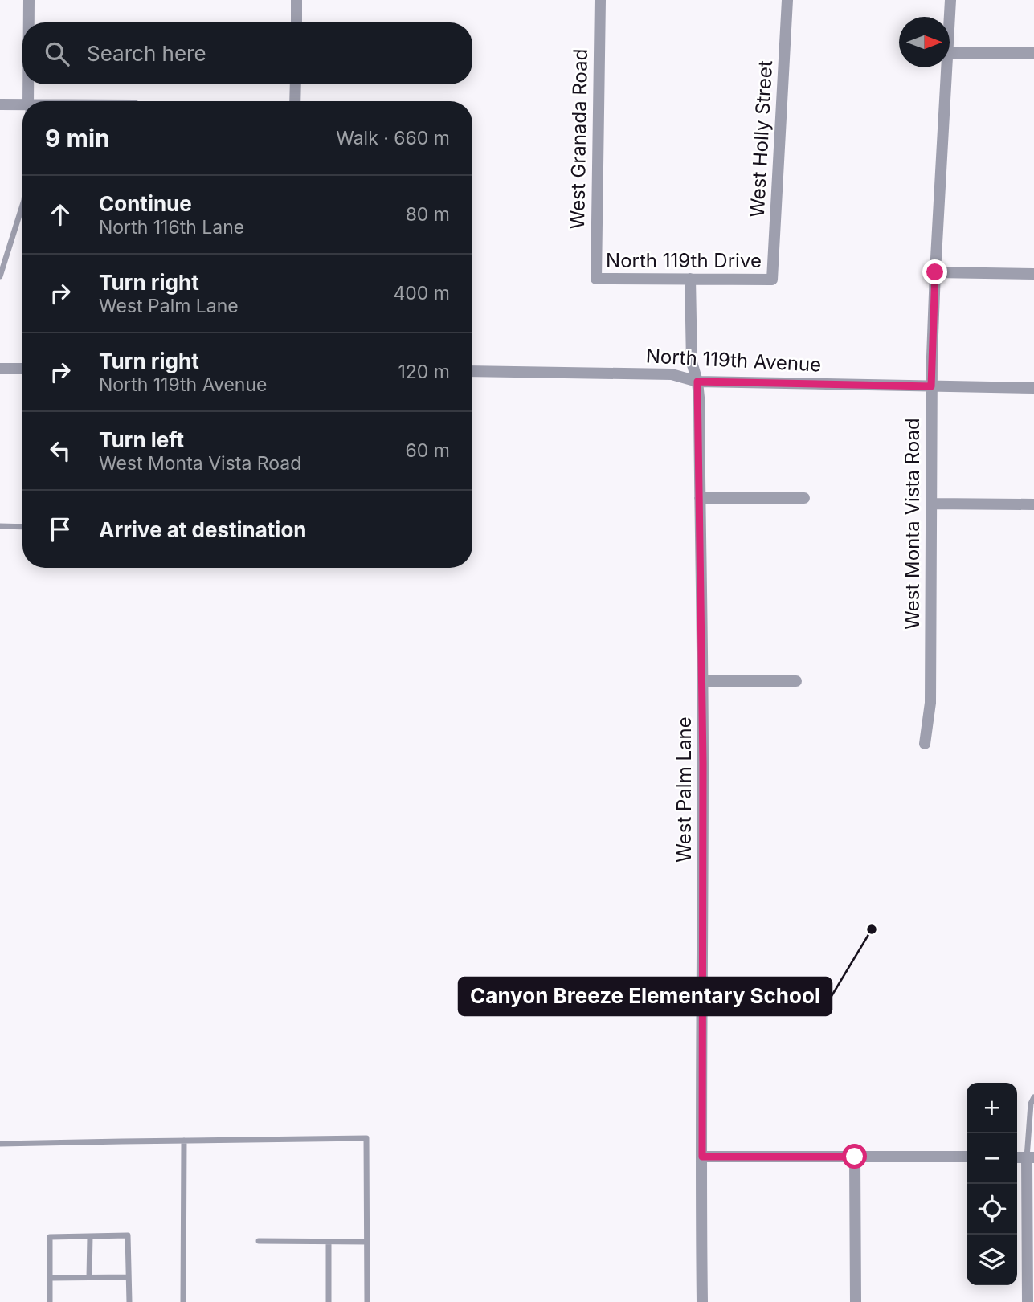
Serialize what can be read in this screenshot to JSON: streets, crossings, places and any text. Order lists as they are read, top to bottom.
{
  "streets": {
    "street": [
      "West Granada Road",
      "West Holly Street",
      "North 119th Drive",
      "North 119th Avenue",
      "West Monta Vista Road",
      "West Palm Lane"
    ]
  },
  "crossings": [
    ["West Granada Road", "North 119th Drive"],
    ["West Holly Street", "North 119th Drive"],
    ["North 119th Drive", "West Palm Lane"],
    ["North 119th Avenue", "West Monta Vista Road"],
    ["North 119th Avenue", "West Palm Lane"]
  ],
  "places": ["Canyon Breeze Elementary School"],
  "north": "right",
  "page": {
    "search": "Search here",
    "heading": ["9 min", "Walk · 660 m"],
    "list": [
      ["Continue", "North 116th Lane", "80 m"],
      ["Turn right", "West Palm Lane", "400 m"],
      ["Turn right", "North 119th Avenue", "120 m"],
      ["Turn left", "West Monta Vista Road", "60 m"],
      "Arrive at destination"
    ],
    "map_buttons": ["+", "−"]
  }
}
